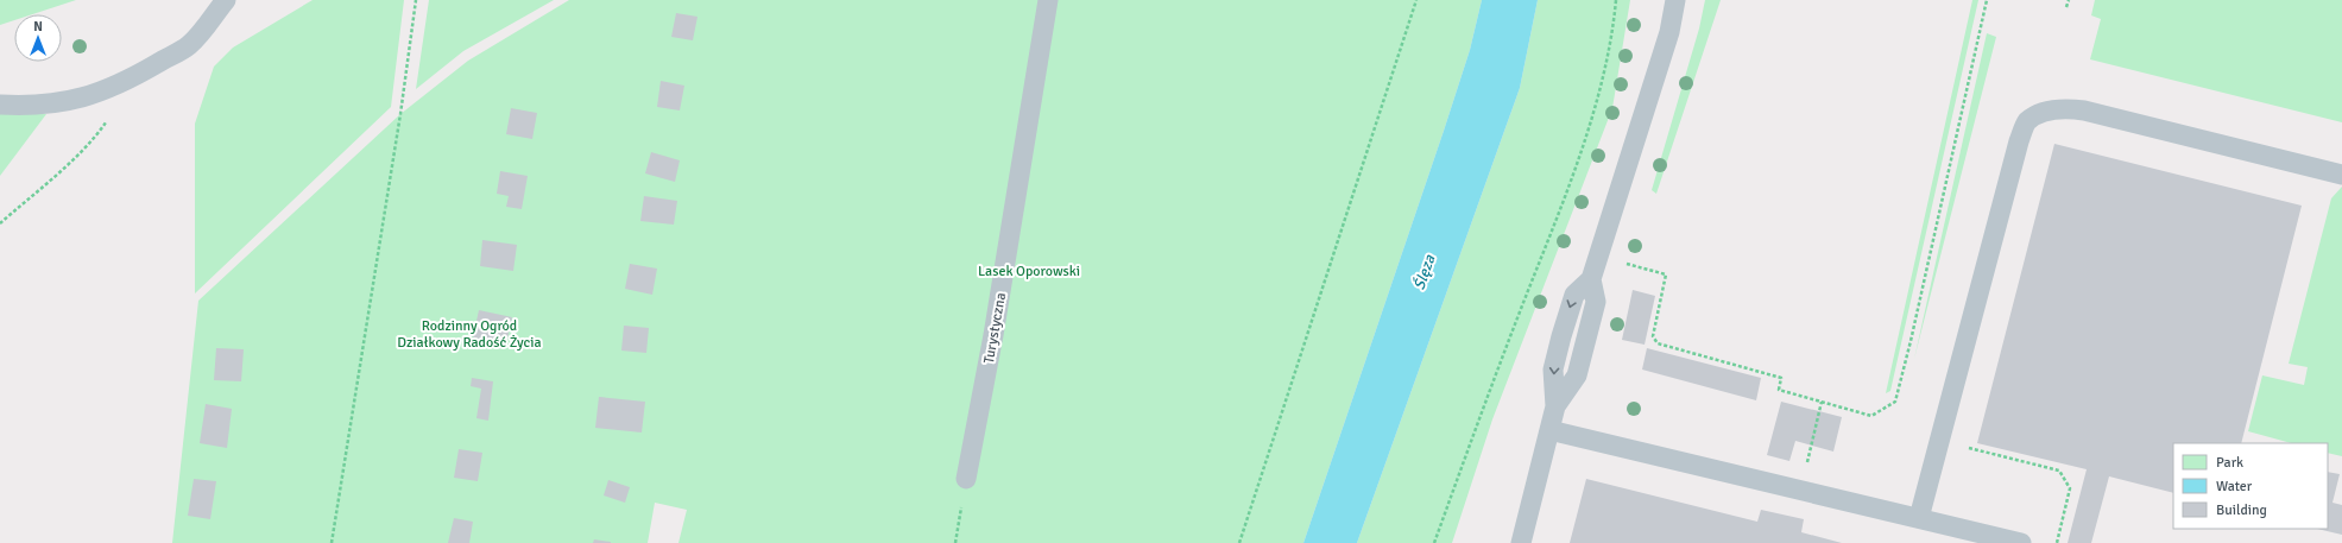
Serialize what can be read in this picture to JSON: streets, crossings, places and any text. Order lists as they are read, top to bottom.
{
  "streets": {
    "lane": ["Turystyczna"]
  },
  "water": ["Ślęza"],
  "parks": ["Lasek Oporowski", "Rodzinny Ogród Działkowy Radość Życia"],
  "legend": ["Park", "Water", "Building"],
  "north": "top"
}
